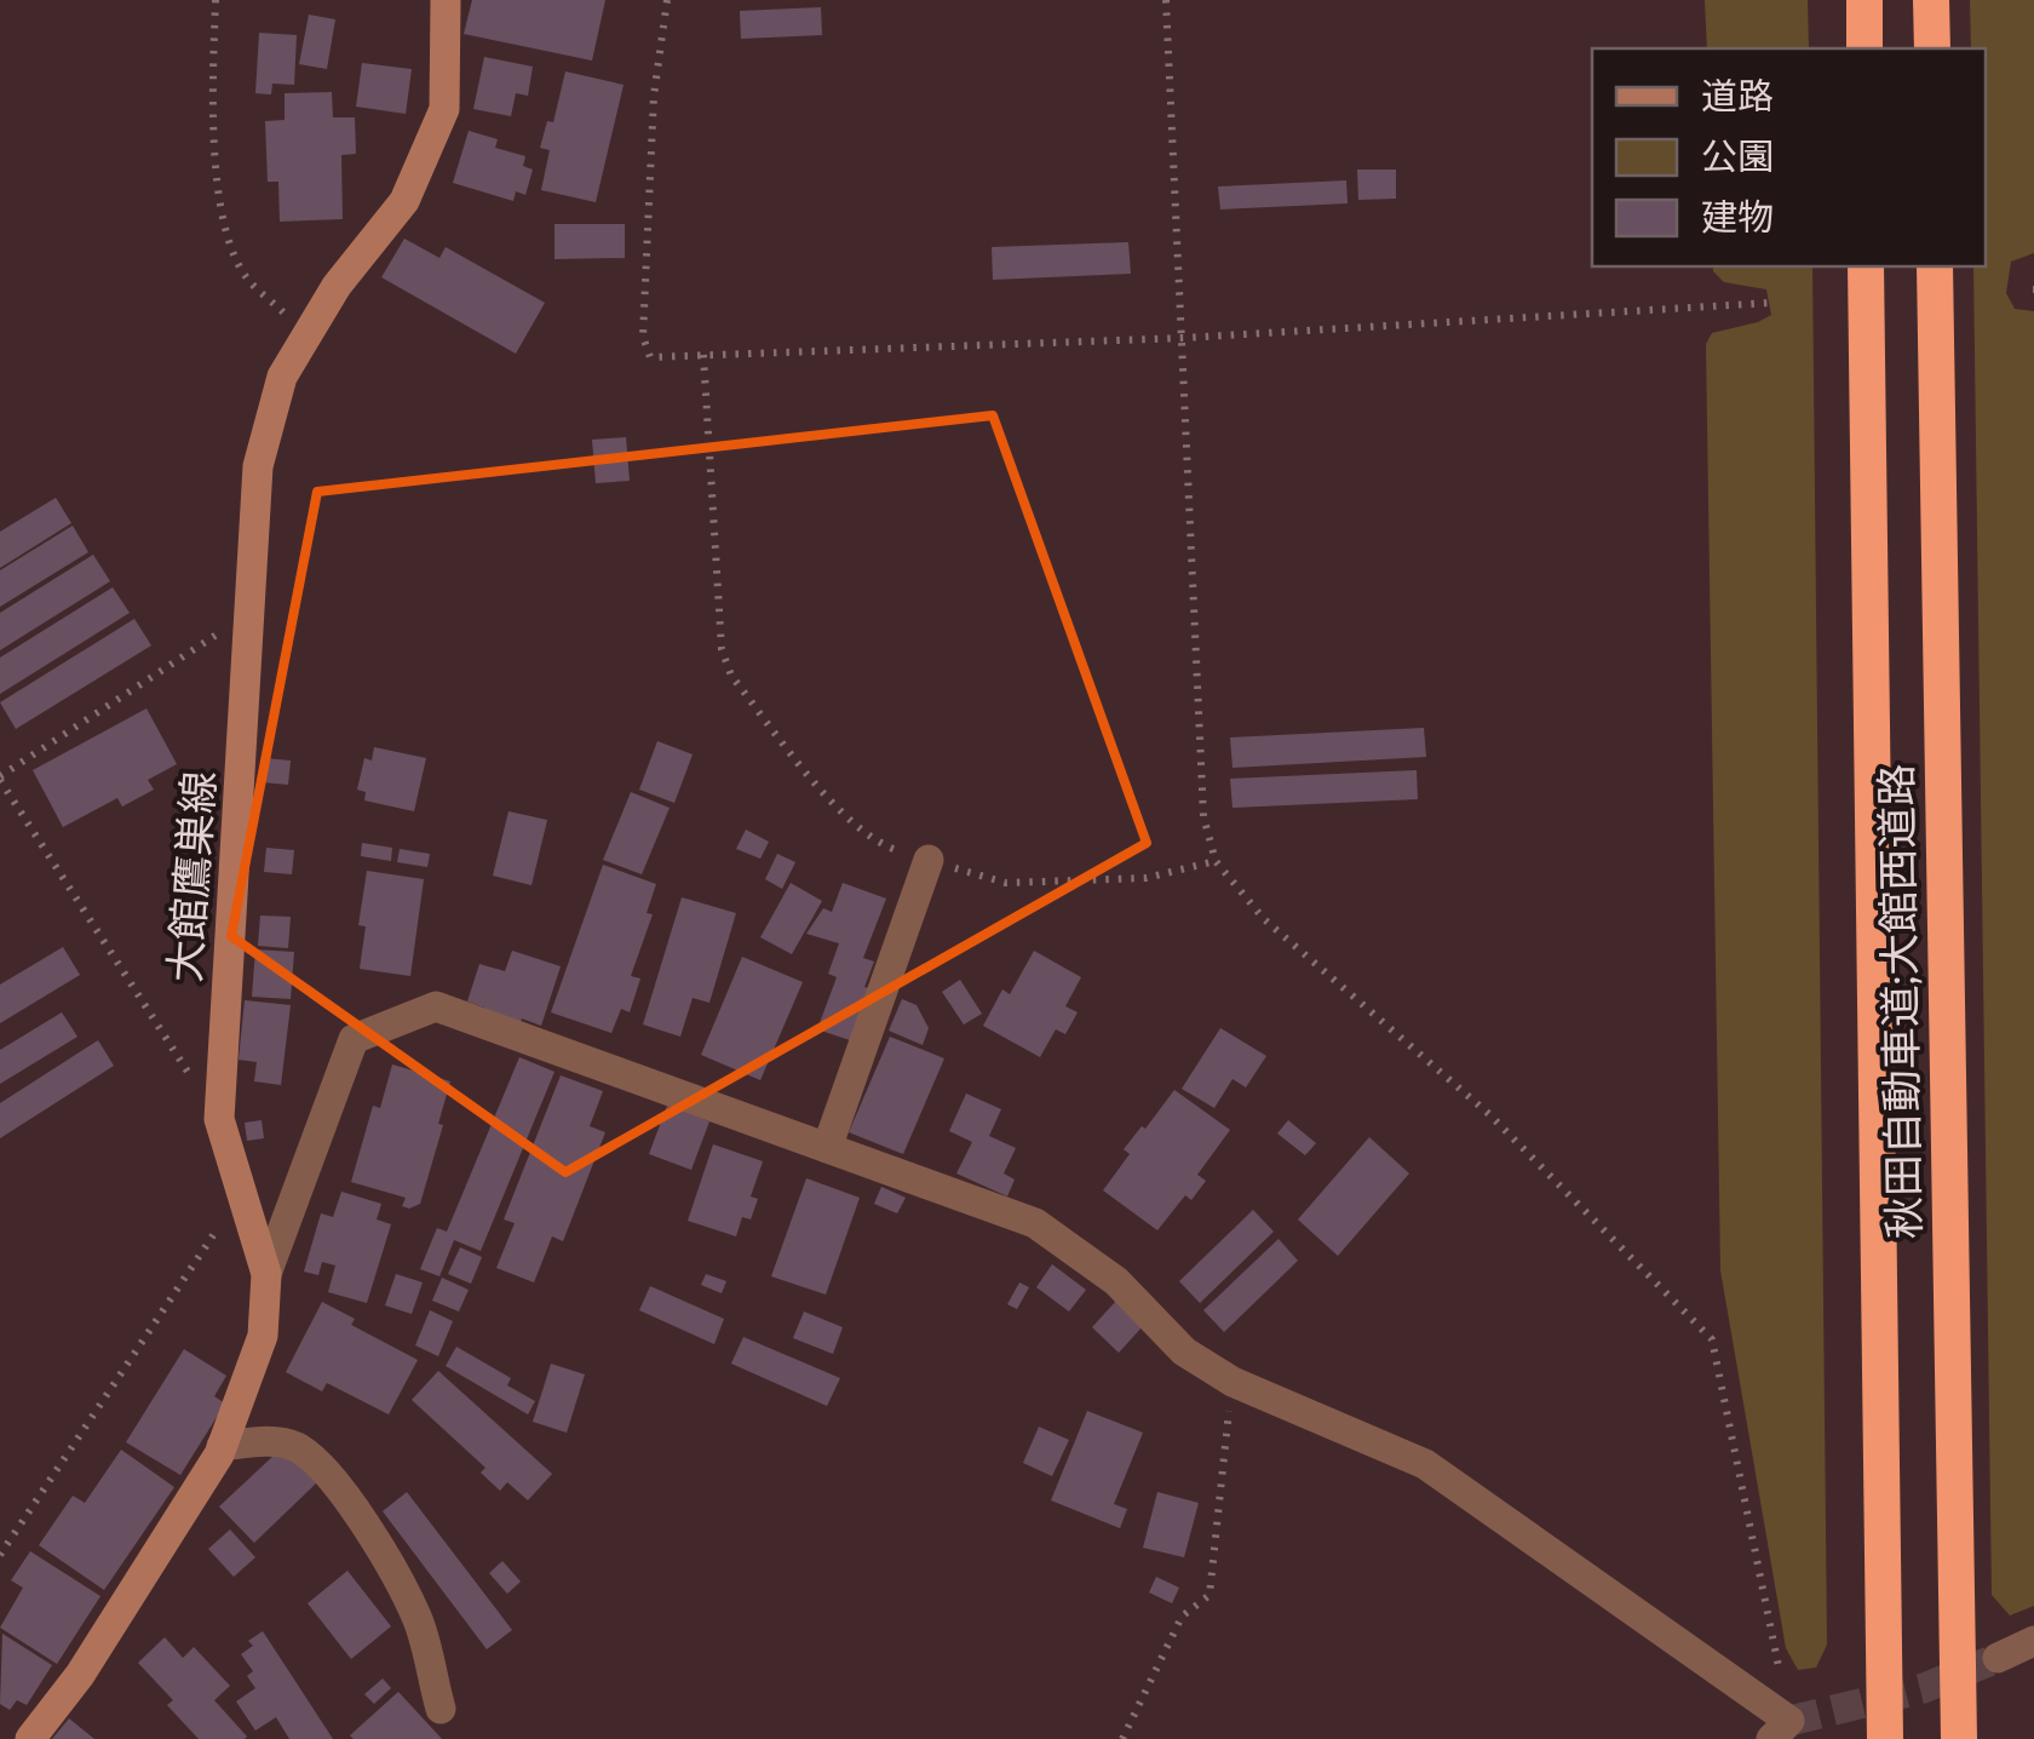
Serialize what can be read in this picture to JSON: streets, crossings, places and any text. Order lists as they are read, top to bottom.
{
  "streets": {
    "highway": ["秋田自動車道;大館西道路"],
    "main road": ["大館鷹巣線"]
  },
  "legend": ["道路", "公園", "建物"]
}
